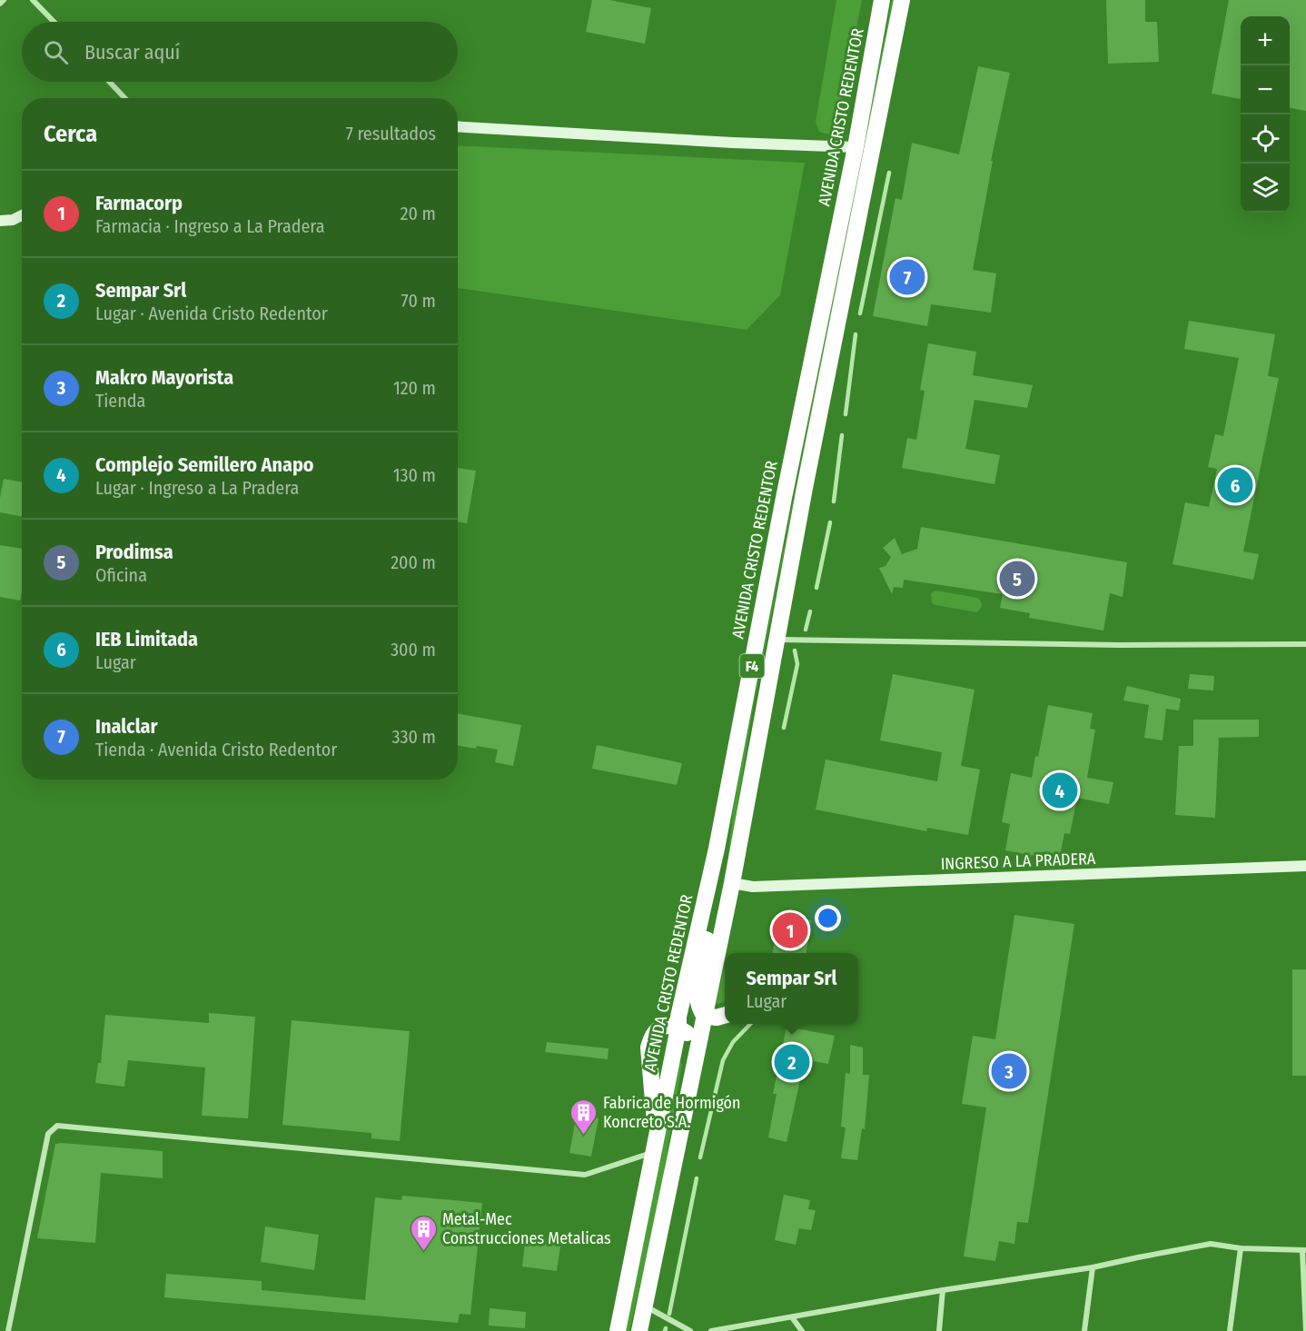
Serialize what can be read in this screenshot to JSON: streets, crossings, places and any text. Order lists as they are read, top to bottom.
{
  "streets": {
    "highway": ["AVENIDA CRISTO REDENTOR", "F4"],
    "street": ["INGRESO A LA PRADERA"]
  },
  "crossings": [
    ["F4", "INGRESO A LA PRADERA"]
  ],
  "places": {
    "building": ["Fabrica de Hormigón Koncreto S.A.", "Metal-Mec Construcciones Metalicas"]
  },
  "page": {
    "map_buttons": ["+", "−"],
    "search": "Buscar aquí",
    "heading": ["Cerca", "7 resultados"],
    "list": [
      {
        "mark": "1",
        "name": "Farmacorp",
        "note": "Farmacia · Ingreso a La Pradera",
        "value": "20 m"
      },
      {
        "mark": "2",
        "name": "Sempar Srl",
        "note": "Lugar · Avenida Cristo Redentor",
        "value": "70 m"
      },
      {
        "mark": "3",
        "name": "Makro Mayorista",
        "note": "Tienda",
        "value": "120 m"
      },
      {
        "mark": "4",
        "name": "Complejo Semillero Anapo",
        "note": "Lugar · Ingreso a La Pradera",
        "value": "130 m"
      },
      {
        "mark": "5",
        "name": "Prodimsa",
        "note": "Oficina",
        "value": "200 m"
      },
      {
        "mark": "6",
        "name": "IEB Limitada",
        "note": "Lugar",
        "value": "300 m"
      },
      {
        "mark": "7",
        "name": "Inalclar",
        "note": "Tienda · Avenida Cristo Redentor",
        "value": "330 m"
      }
    ],
    "pins": [
      "7",
      "6",
      "5",
      "4",
      "1",
      "2",
      "3"
    ],
    "popup": ["Sempar Srl", "Lugar"]
  }
}
